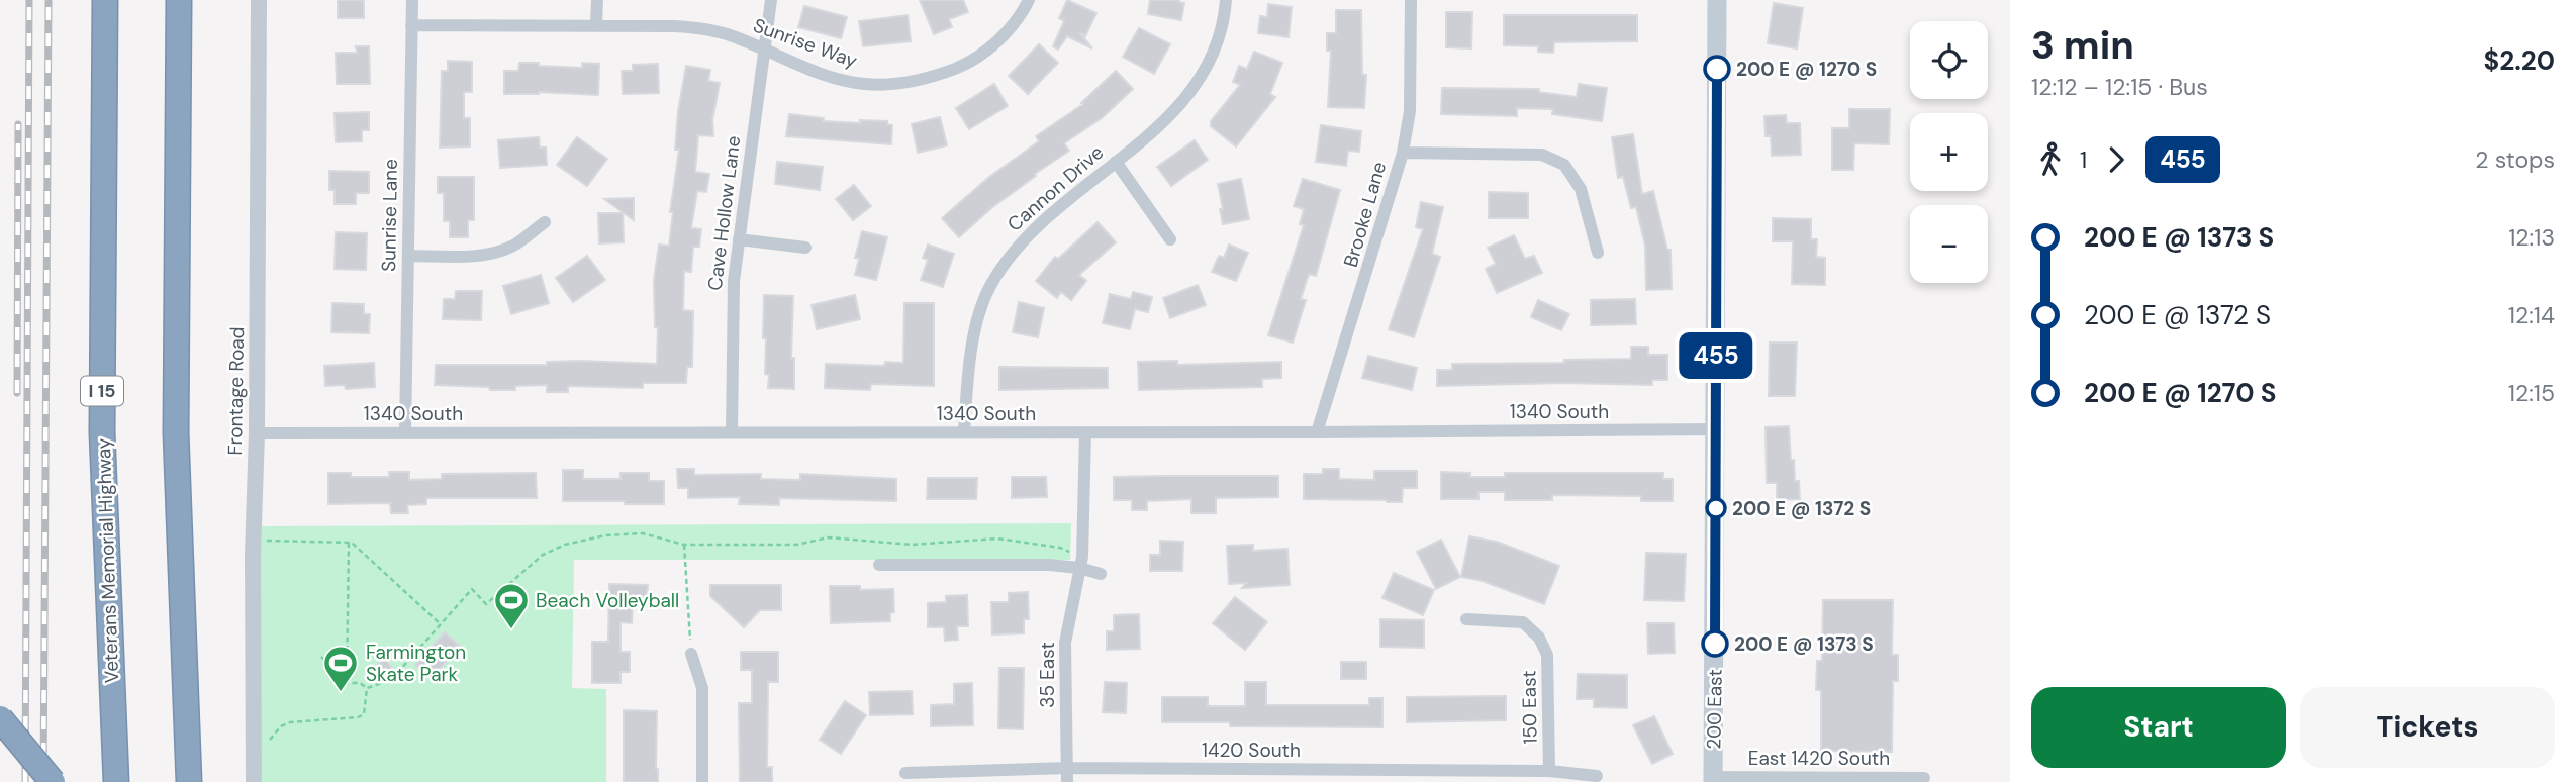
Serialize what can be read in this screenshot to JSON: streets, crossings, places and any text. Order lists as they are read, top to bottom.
{
  "streets": {
    "highway": ["I 15", "Veterans Memorial Highway"],
    "main road": ["200 East"],
    "street": [
      "Sunrise Way",
      "Cannon Drive",
      "Cave Hollow Lane",
      "Brooke Lane",
      "Sunrise Lane",
      "Frontage Road",
      "1340 South",
      "35 East",
      "150 East",
      "1420 South",
      "East 1420 South"
    ]
  },
  "crossings": [
    ["Sunrise Way", "Cave Hollow Lane"],
    ["Sunrise Way", "Sunrise Lane"],
    ["Cannon Drive", "1340 South"],
    ["Cave Hollow Lane", "1340 South"],
    ["Brooke Lane", "1340 South"],
    ["Sunrise Lane", "1340 South"],
    ["Frontage Road", "1340 South"],
    ["1340 South", "35 East"],
    ["1340 South", "200 East"],
    ["35 East", "1420 South"],
    ["150 East", "1420 South"],
    ["200 East", "East 1420 South"]
  ],
  "places": {
    "other": ["200 E @ 1270 S", "200 E @ 1372 S", "200 E @ 1373 S"],
    "sports": ["Beach Volleyball", "Farmington Skate Park"]
  },
  "lines": ["bus line 455"],
  "page": {
    "on_map": "455",
    "heading": ["3 min", "12:12 – 12:15 · Bus", "$2.20"],
    "map_buttons": ["+", "−"],
    "legs": ["1", "455", "2 stops"],
    "list": [
      {
        "name": "200 E @ 1373 S",
        "value": "12:13"
      },
      {
        "name": "200 E @ 1372 S",
        "value": "12:14"
      },
      {
        "name": "200 E @ 1270 S",
        "value": "12:15"
      }
    ],
    "buttons": ["Start", "Tickets"]
  }
}
